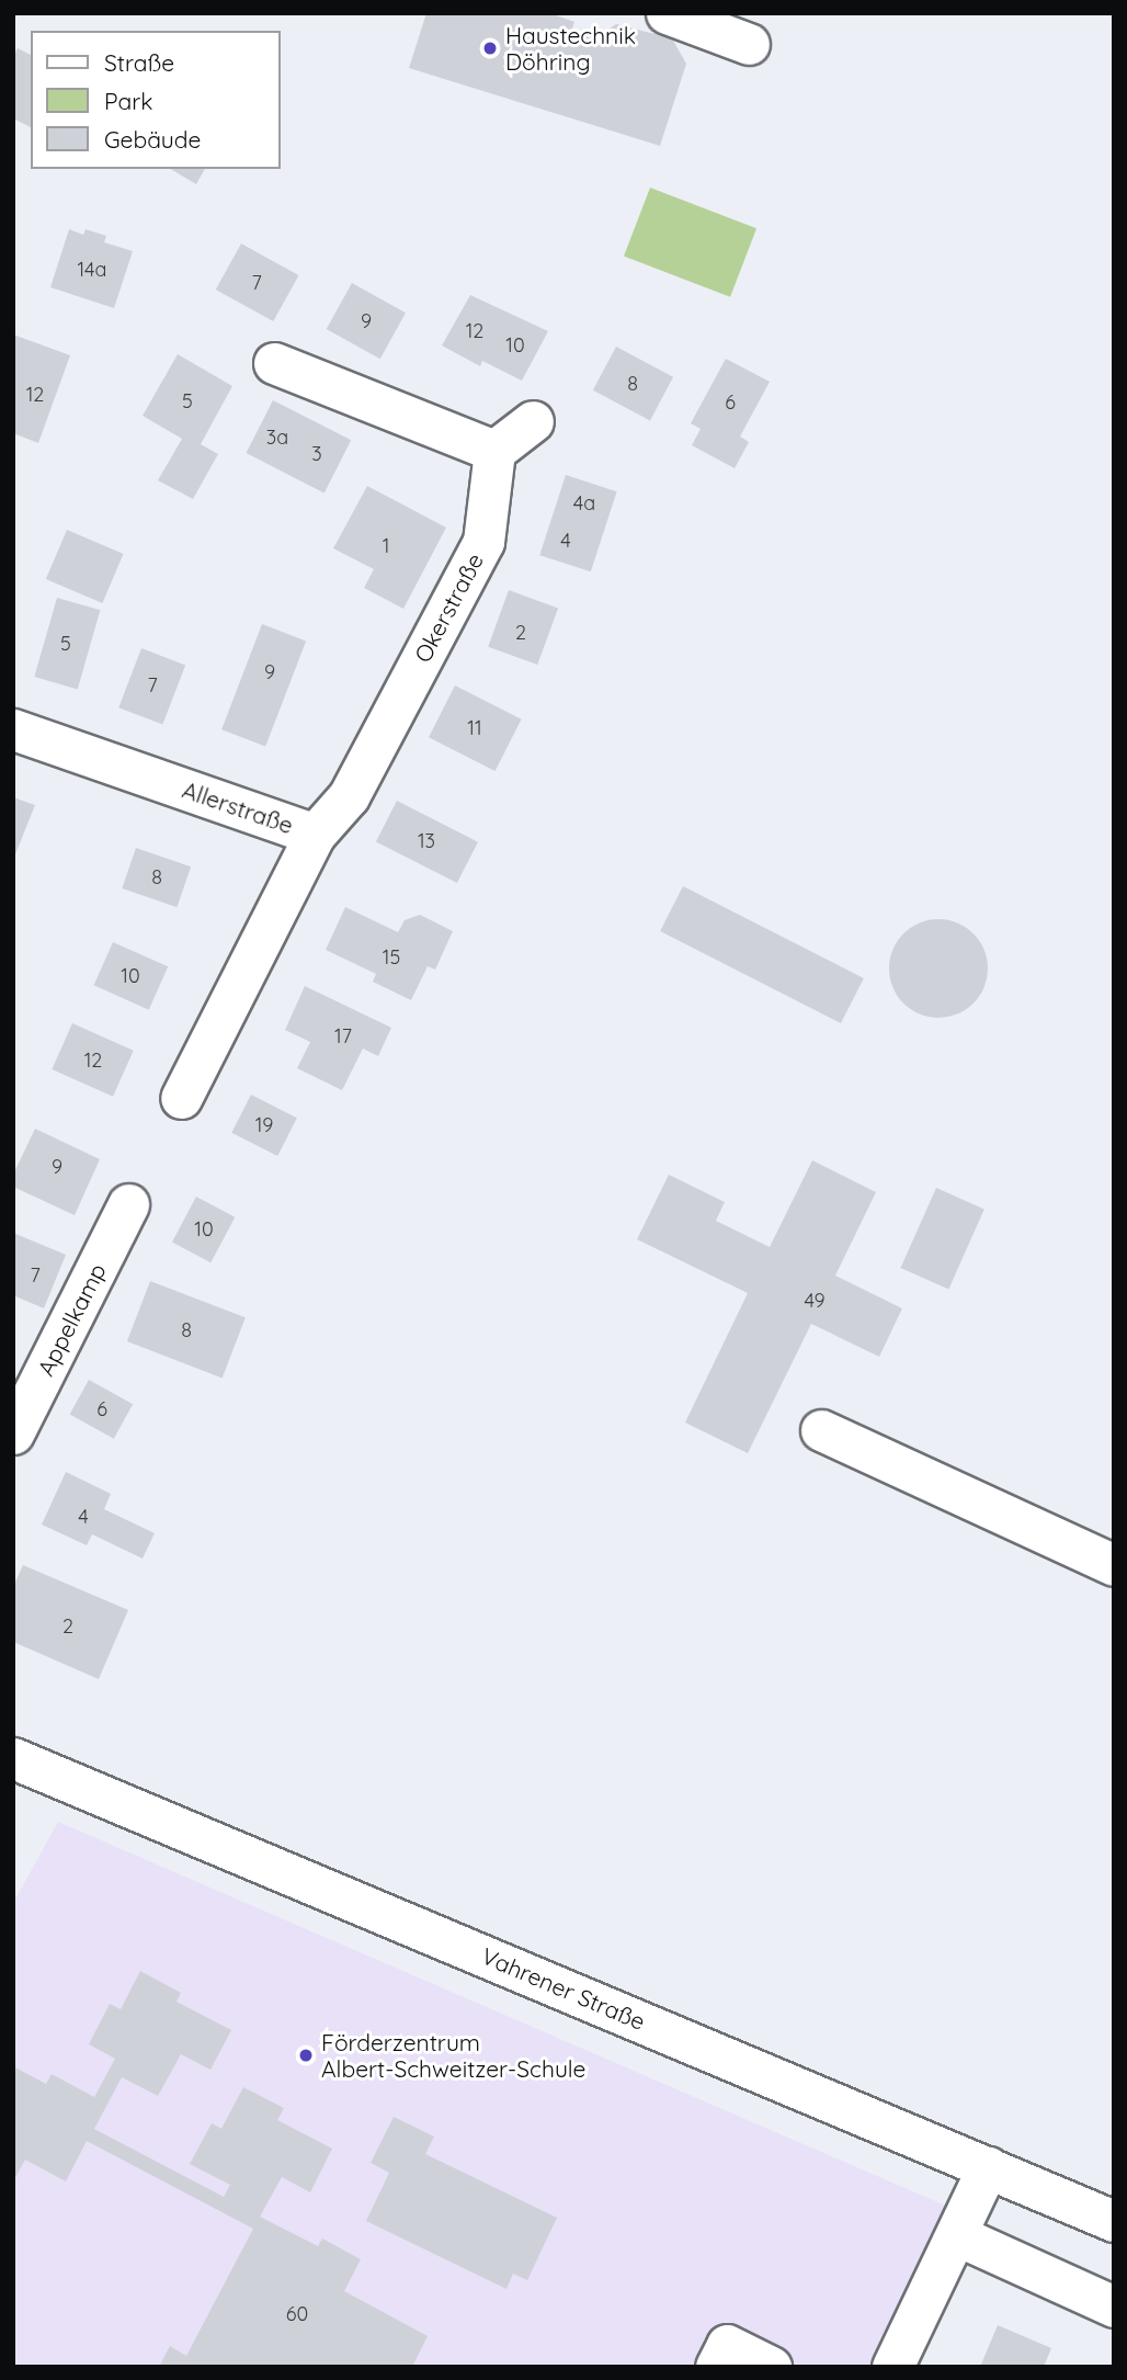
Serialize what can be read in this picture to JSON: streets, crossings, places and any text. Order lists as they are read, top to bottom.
{
  "streets": {
    "street": [
      "Okerstraße",
      "Allerstraße",
      "Appelkamp",
      "Vahrener Straße"
    ]
  },
  "crossings": [
    ["Okerstraße", "Allerstraße"]
  ],
  "places": ["Haustechnik Döhring", "Förderzentrum Albert-Schweitzer-Schule"],
  "house_numbers": [
    "14a",
    "7",
    "9",
    "12",
    "10",
    "8",
    "12",
    "5",
    "6",
    "3a",
    "3",
    "4a",
    "4",
    "1",
    "2",
    "5",
    "9",
    "7",
    "11",
    "13",
    "8",
    "15",
    "10",
    "17",
    "12",
    "19",
    "9",
    "10",
    "7",
    "49",
    "8",
    "6",
    "4",
    "2",
    "60"
  ],
  "legend": ["Straße", "Park", "Gebäude"]
}
